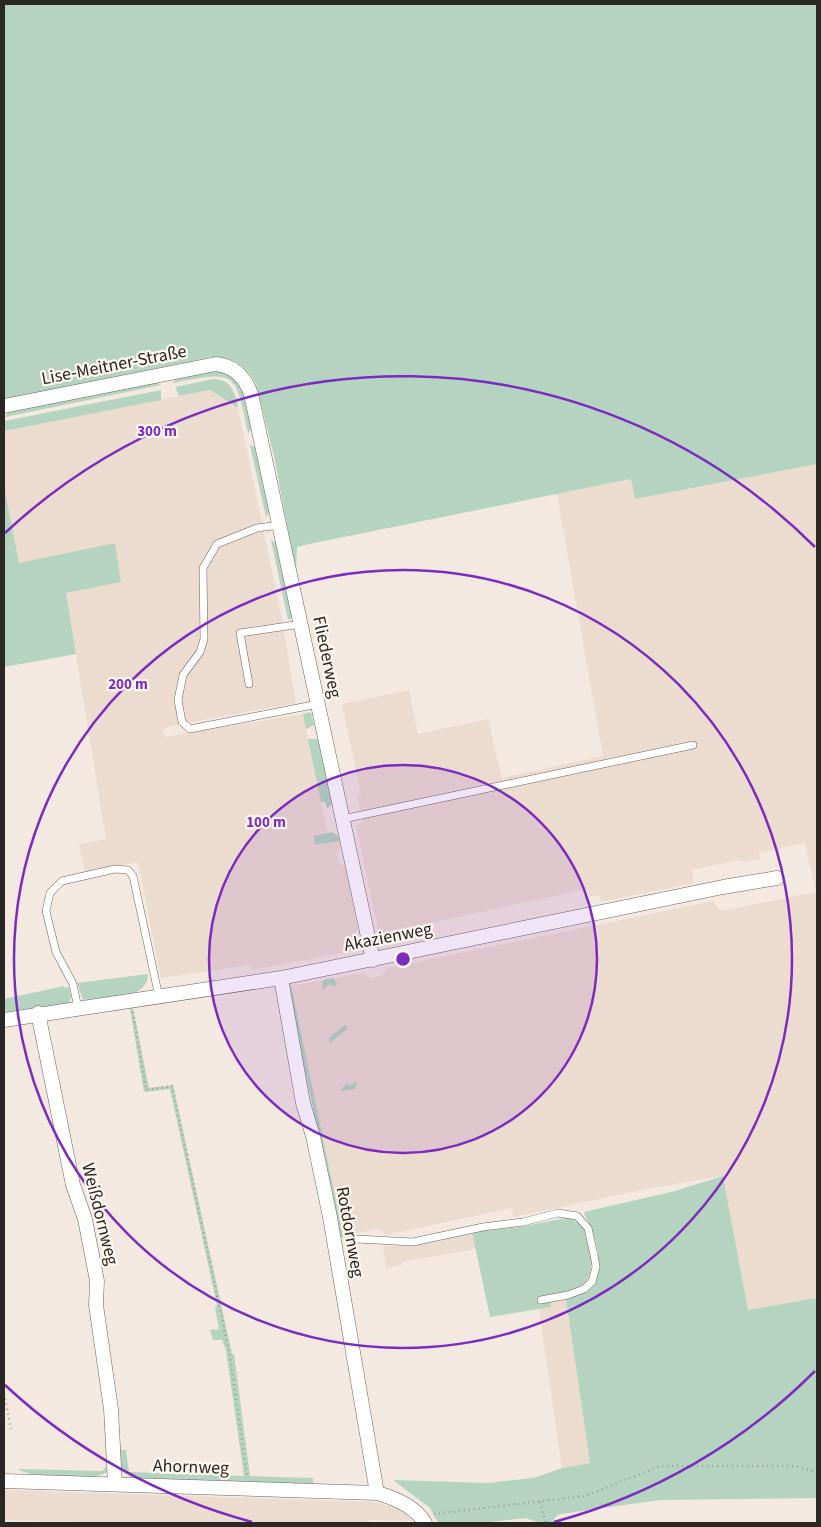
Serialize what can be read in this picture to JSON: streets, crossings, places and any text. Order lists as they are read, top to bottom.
{
  "streets": {
    "street": [
      "Lise-Meitner-Straße",
      "Fliederweg",
      "Akazienweg",
      "Weißdornweg",
      "Rotdornweg",
      "Ahornweg"
    ]
  },
  "crossings": [
    ["Lise-Meitner-Straße", "Fliederweg"],
    ["Fliederweg", "Akazienweg"],
    ["Akazienweg", "Weißdornweg"],
    ["Akazienweg", "Rotdornweg"],
    ["Weißdornweg", "Ahornweg"],
    ["Rotdornweg", "Ahornweg"]
  ],
  "rings": ["300 m", "200 m", "100 m"]
}
